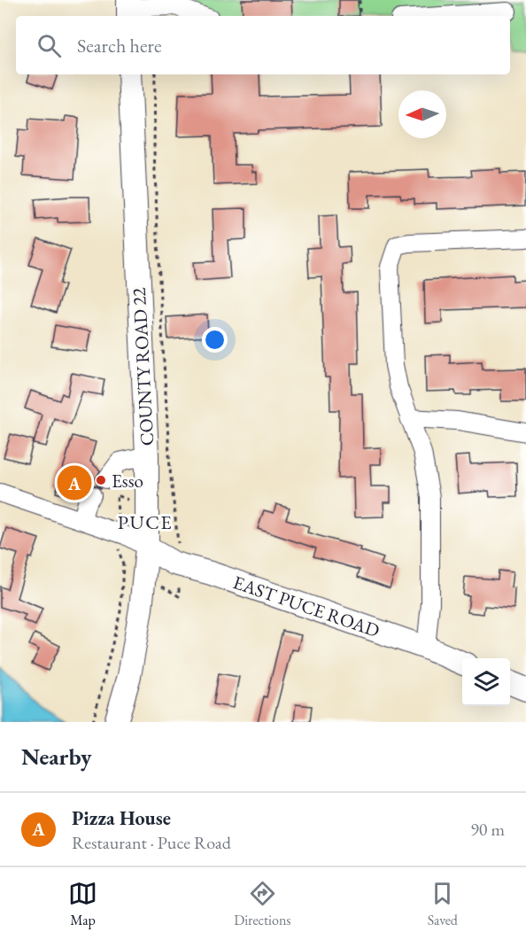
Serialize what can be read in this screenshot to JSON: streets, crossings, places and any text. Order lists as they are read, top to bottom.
{
  "streets": {
    "main road": ["COUNTY ROAD 22", "EAST PUCE ROAD"]
  },
  "crossings": [
    ["COUNTY ROAD 22", "EAST PUCE ROAD"]
  ],
  "districts": ["PUCE"],
  "places": ["Esso"],
  "north": "left",
  "page": {
    "search": "Search here",
    "pins": "A",
    "heading": "Nearby",
    "list": [
      {
        "mark": "A",
        "name": "Pizza House",
        "note": "Restaurant · Puce Road",
        "value": "90 m"
      }
    ],
    "nav": ["Map", "Directions", "Saved"]
  }
}
